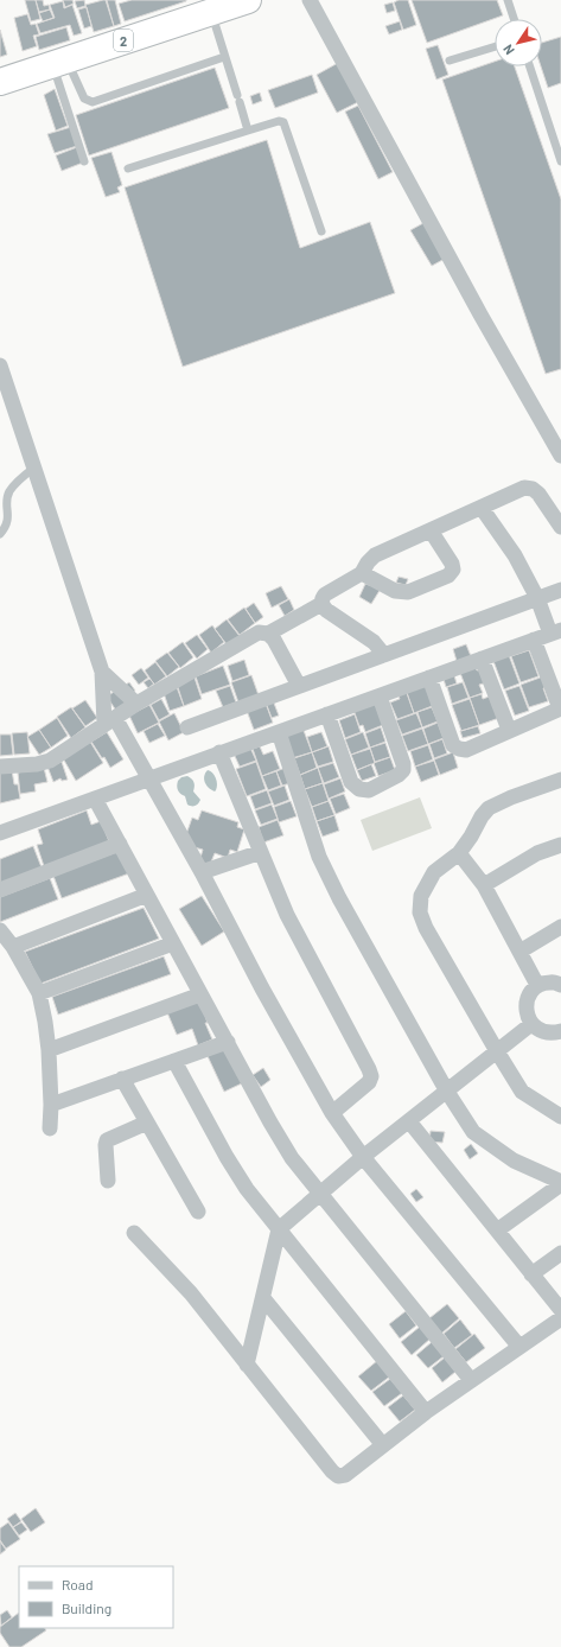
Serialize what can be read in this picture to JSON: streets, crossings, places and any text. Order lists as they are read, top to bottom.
{
  "streets": {
    "highway": ["2"]
  },
  "legend": ["Road", "Building"],
  "north": "bottom left"
}
